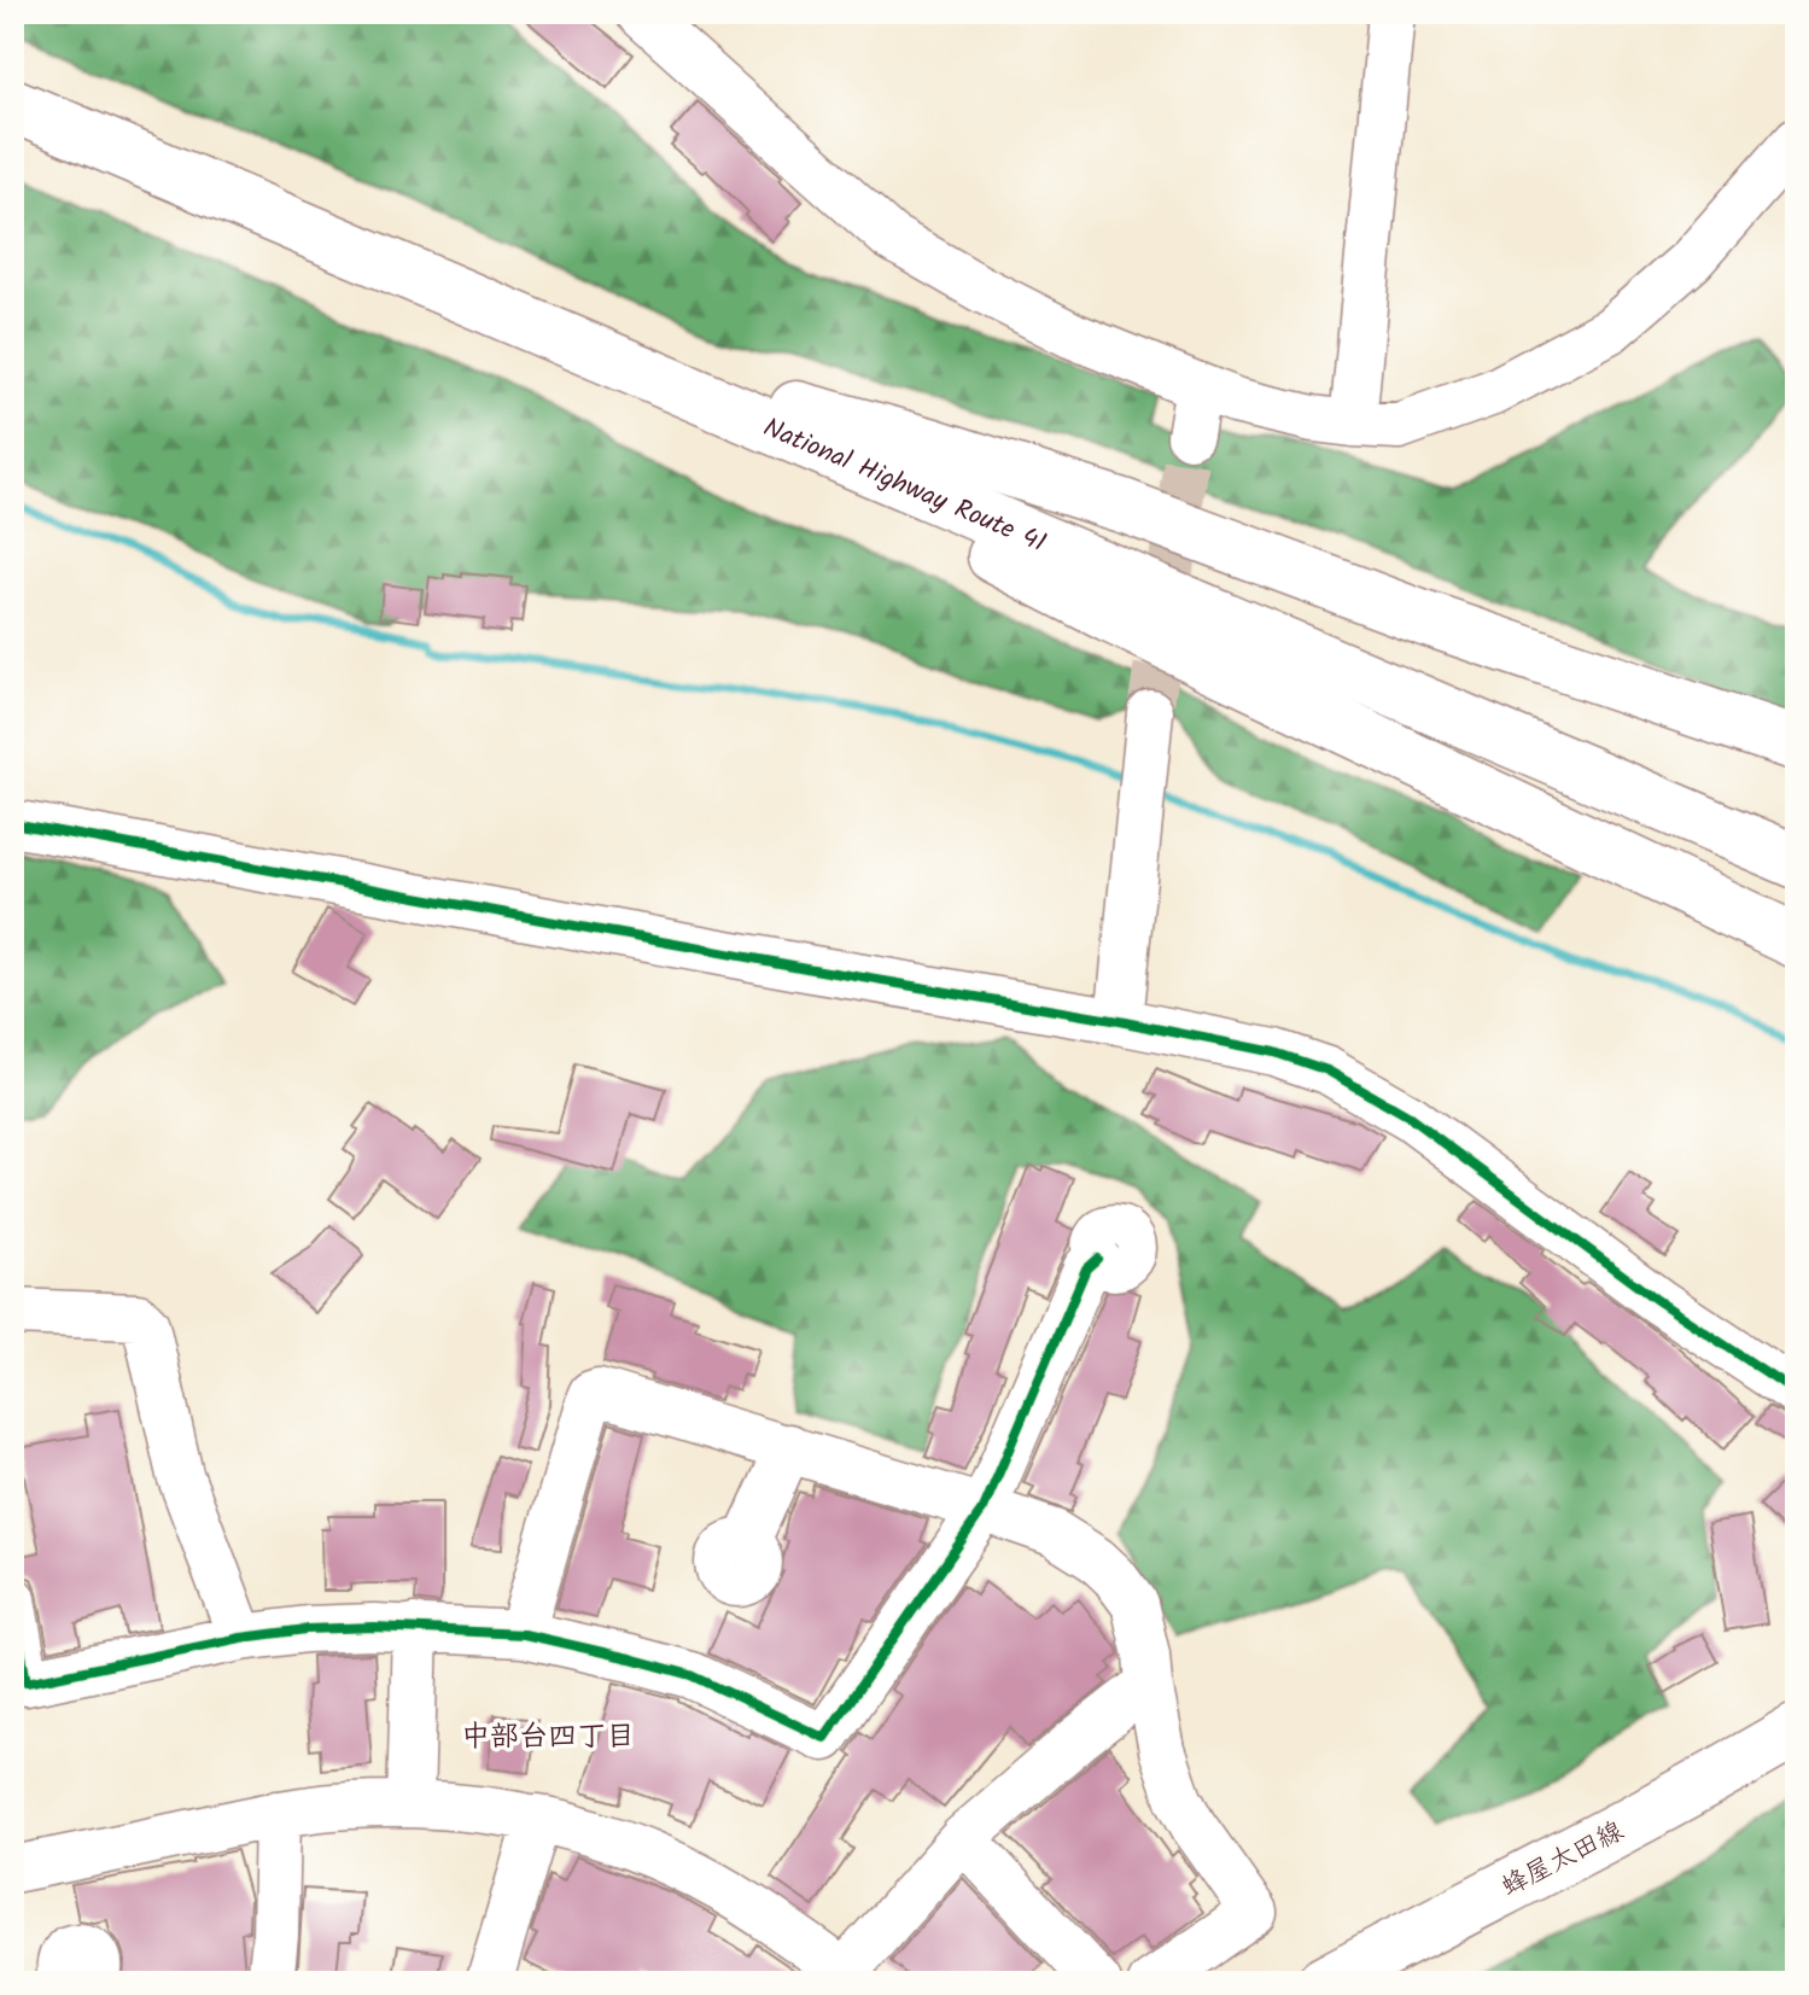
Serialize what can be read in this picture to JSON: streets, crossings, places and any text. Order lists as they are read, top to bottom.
{
  "streets": {
    "main road": ["National Highway Route 41", "蜂屋太田線"]
  },
  "districts": ["中部台四丁目"]
}
